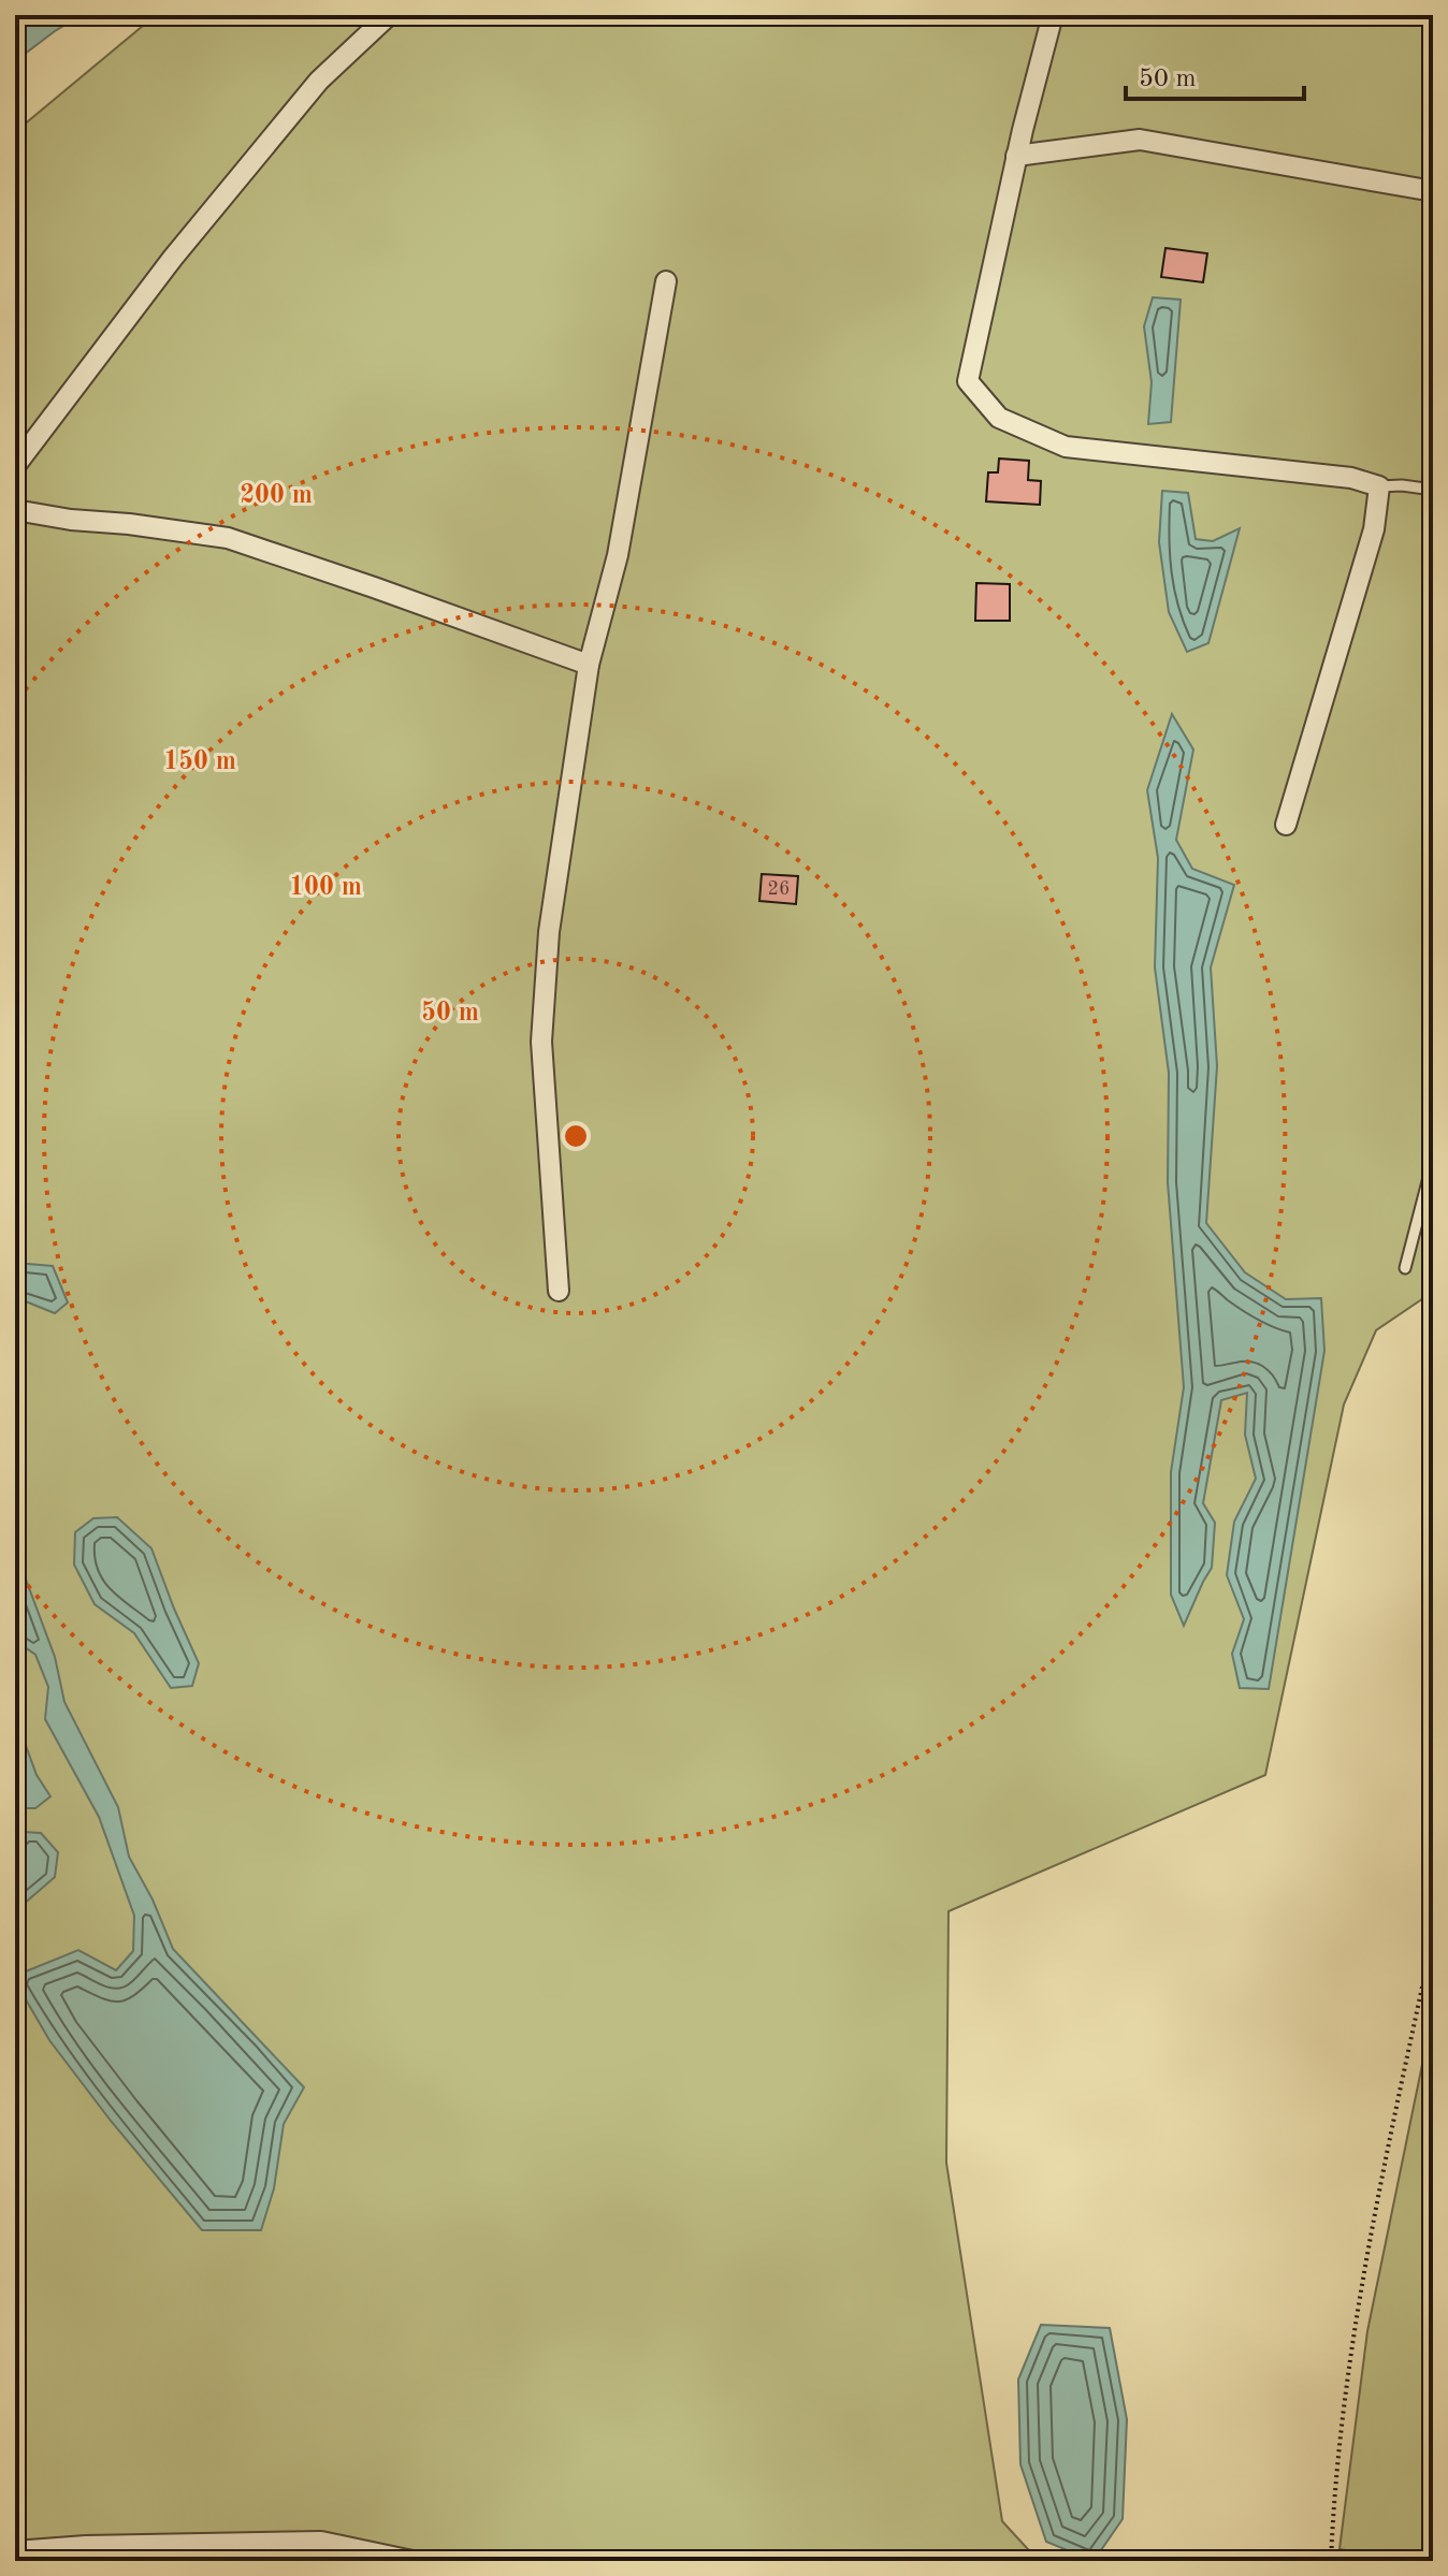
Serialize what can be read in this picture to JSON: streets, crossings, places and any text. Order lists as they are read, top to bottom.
{
  "house_numbers": ["26"],
  "scale_bar": "50 m",
  "rings": [
    "200 m",
    "150 m",
    "100 m",
    "50 m"
  ]
}
